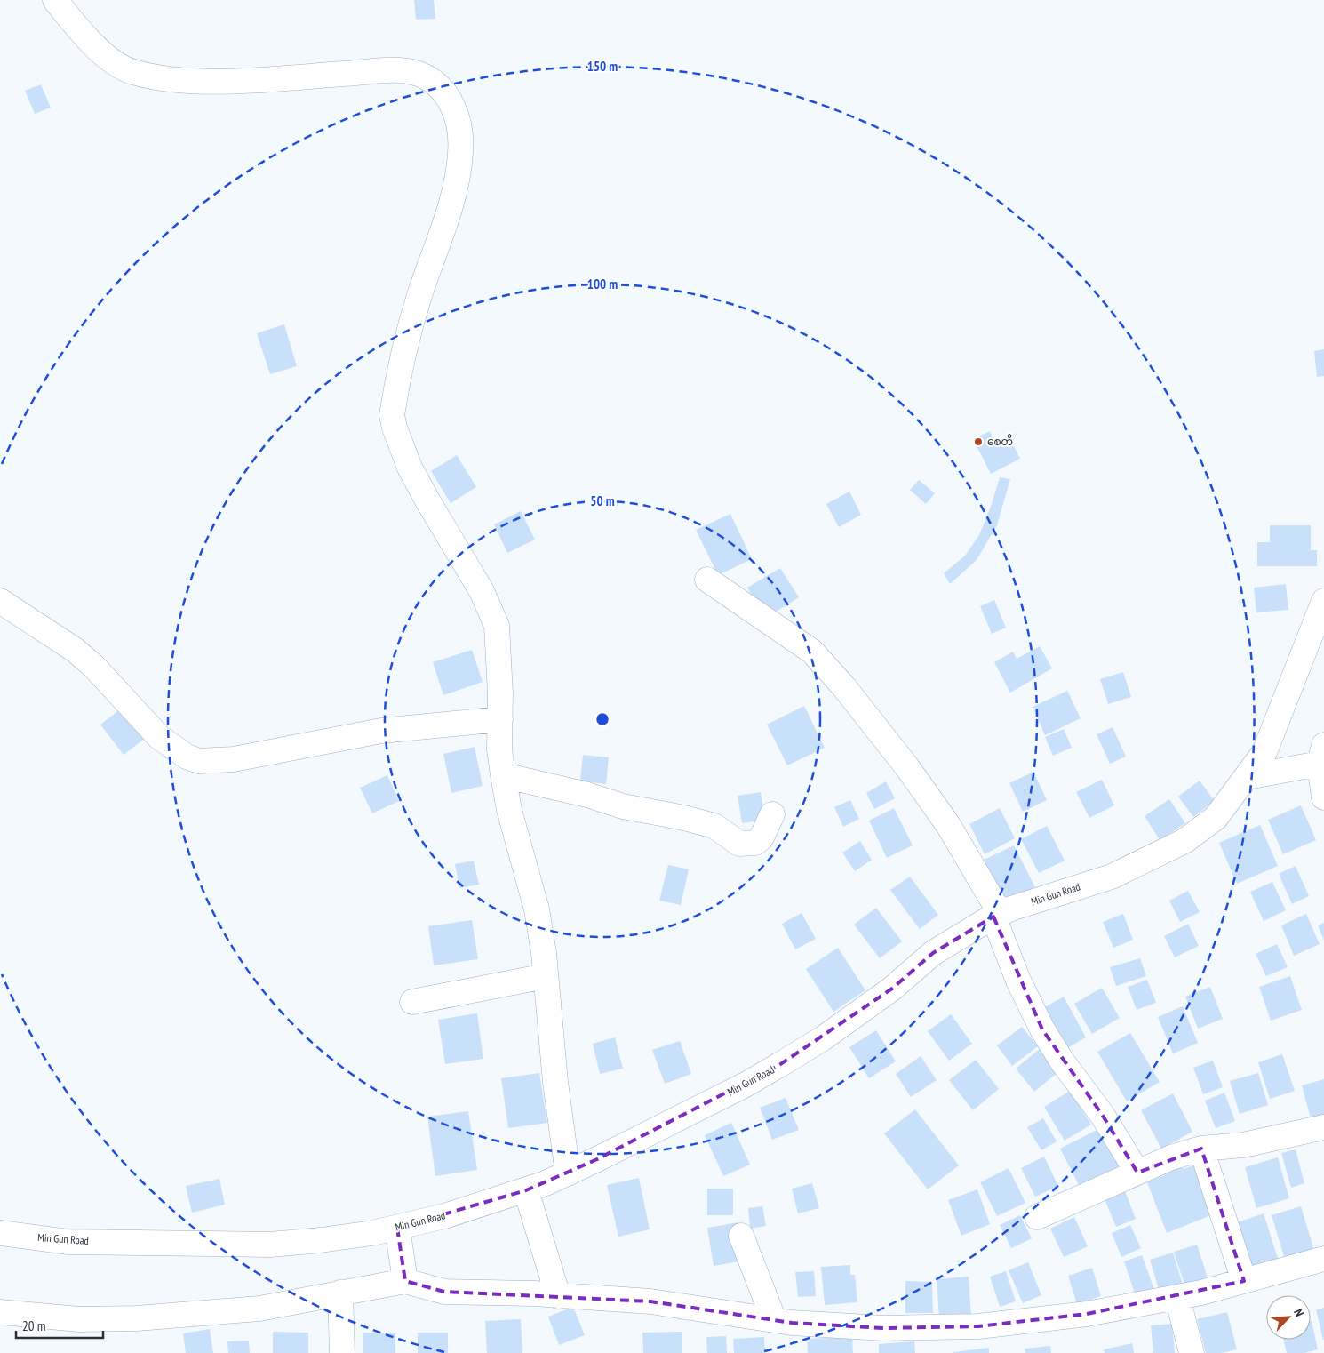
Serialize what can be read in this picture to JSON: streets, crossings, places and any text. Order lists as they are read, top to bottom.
{
  "streets": {
    "street": ["Min Gun Road"]
  },
  "places": ["စေတီ"],
  "scale_bar": "20 m",
  "north": "top right",
  "rings": ["150 m", "100 m", "50 m"]
}
